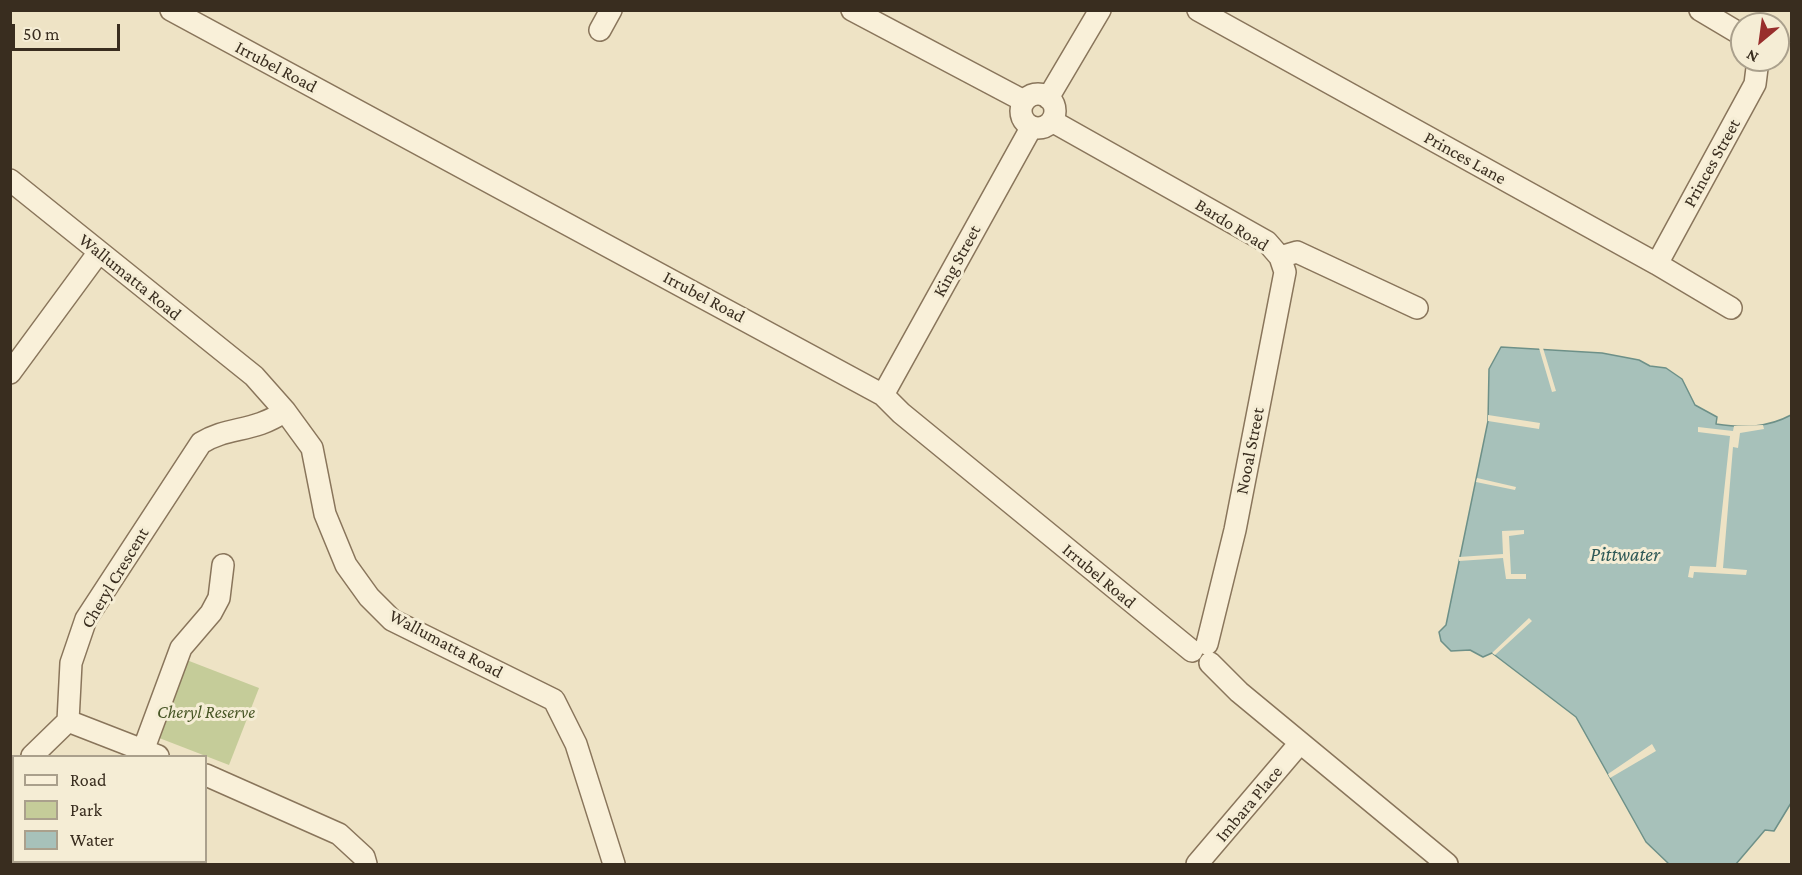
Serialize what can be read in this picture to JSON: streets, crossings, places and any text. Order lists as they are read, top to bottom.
{
  "streets": {
    "street": [
      "Irrubel Road",
      "Princes Lane",
      "Princes Street",
      "Bardo Road",
      "King Street",
      "Wallumatta Road",
      "Nooal Street",
      "Cheryl Crescent",
      "Imbara Place"
    ]
  },
  "crossings": [
    ["Irrubel Road", "King Street"],
    ["Irrubel Road", "Nooal Street"],
    ["Irrubel Road", "Imbara Place"],
    ["Princes Lane", "Princes Street"],
    ["Bardo Road", "King Street"],
    ["Bardo Road", "Nooal Street"],
    ["Wallumatta Road", "Cheryl Crescent"]
  ],
  "water": ["Pittwater"],
  "parks": ["Cheryl Reserve"],
  "legend": ["Road", "Park", "Water"],
  "scale_bar": "50 m",
  "north": "bottom left"
}
